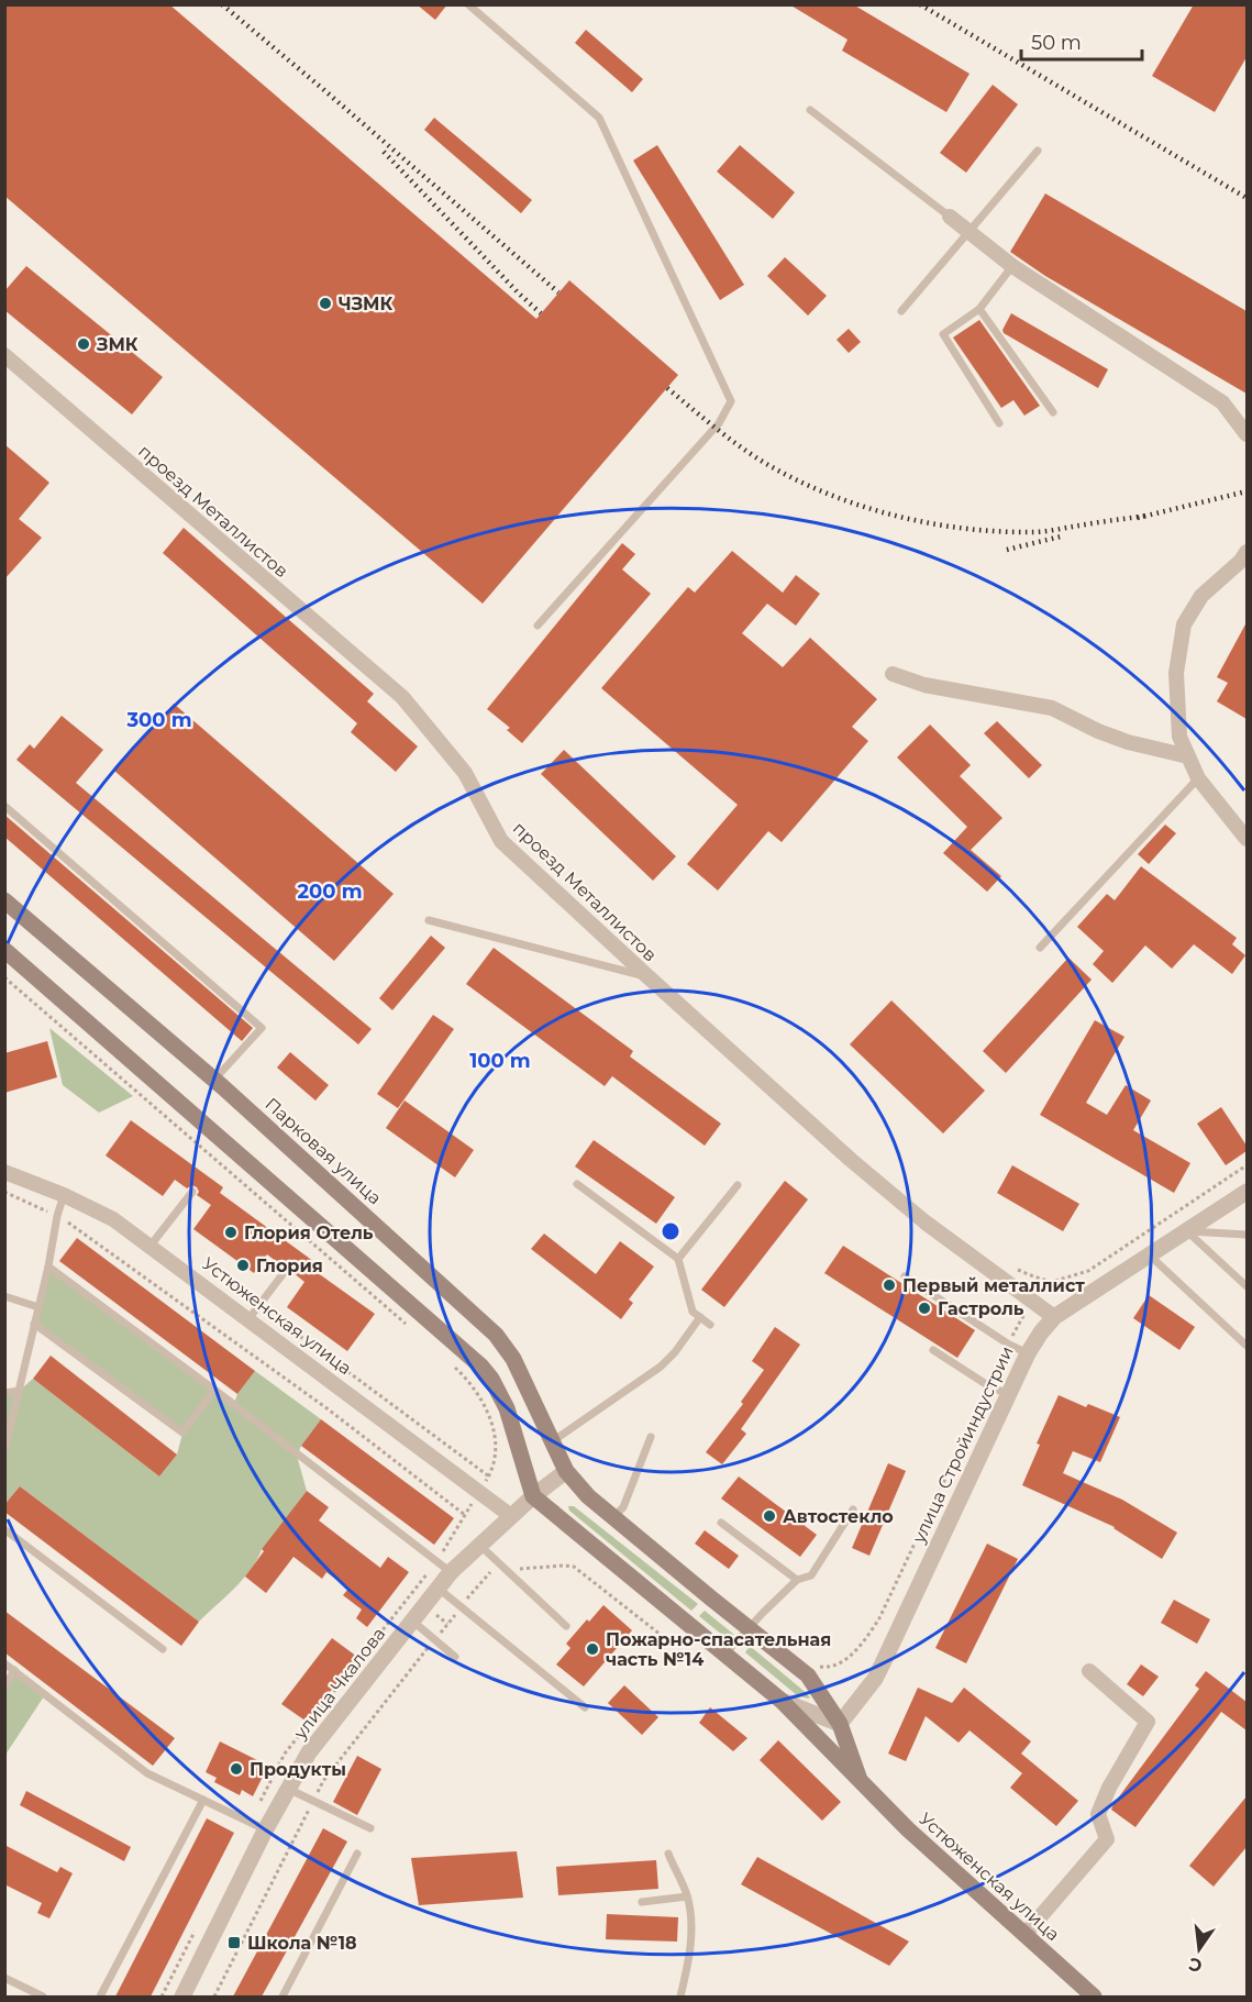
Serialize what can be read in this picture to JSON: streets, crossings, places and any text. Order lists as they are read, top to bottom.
{
  "streets": {
    "main road": ["Парковая улица", "Устюженская улица"],
    "street": ["проезд Металлистов", "улица Стройиндустрии", "улица Чкалова"]
  },
  "crossings": [
    ["проезд Металлистов", "улица Стройиндустрии"],
    ["Парковая улица", "Устюженская улица"],
    ["Парковая улица", "улица Чкалова"],
    ["Устюженская улица", "улица Стройиндустрии"],
    ["Устюженская улица", "улица Чкалова"]
  ],
  "places": {
    "other": [
      "ЧЗМК",
      "ЗМК",
      "Глория Отель",
      "Глория",
      "Первый металлист",
      "Гастроль",
      "Автостекло",
      "Пожарно-спасательная часть №14",
      "Продукты"
    ],
    "transit": ["Школа №18"]
  },
  "scale_bar": "50 m",
  "north": "bottom",
  "rings": ["300 m", "200 m", "100 m"]
}
